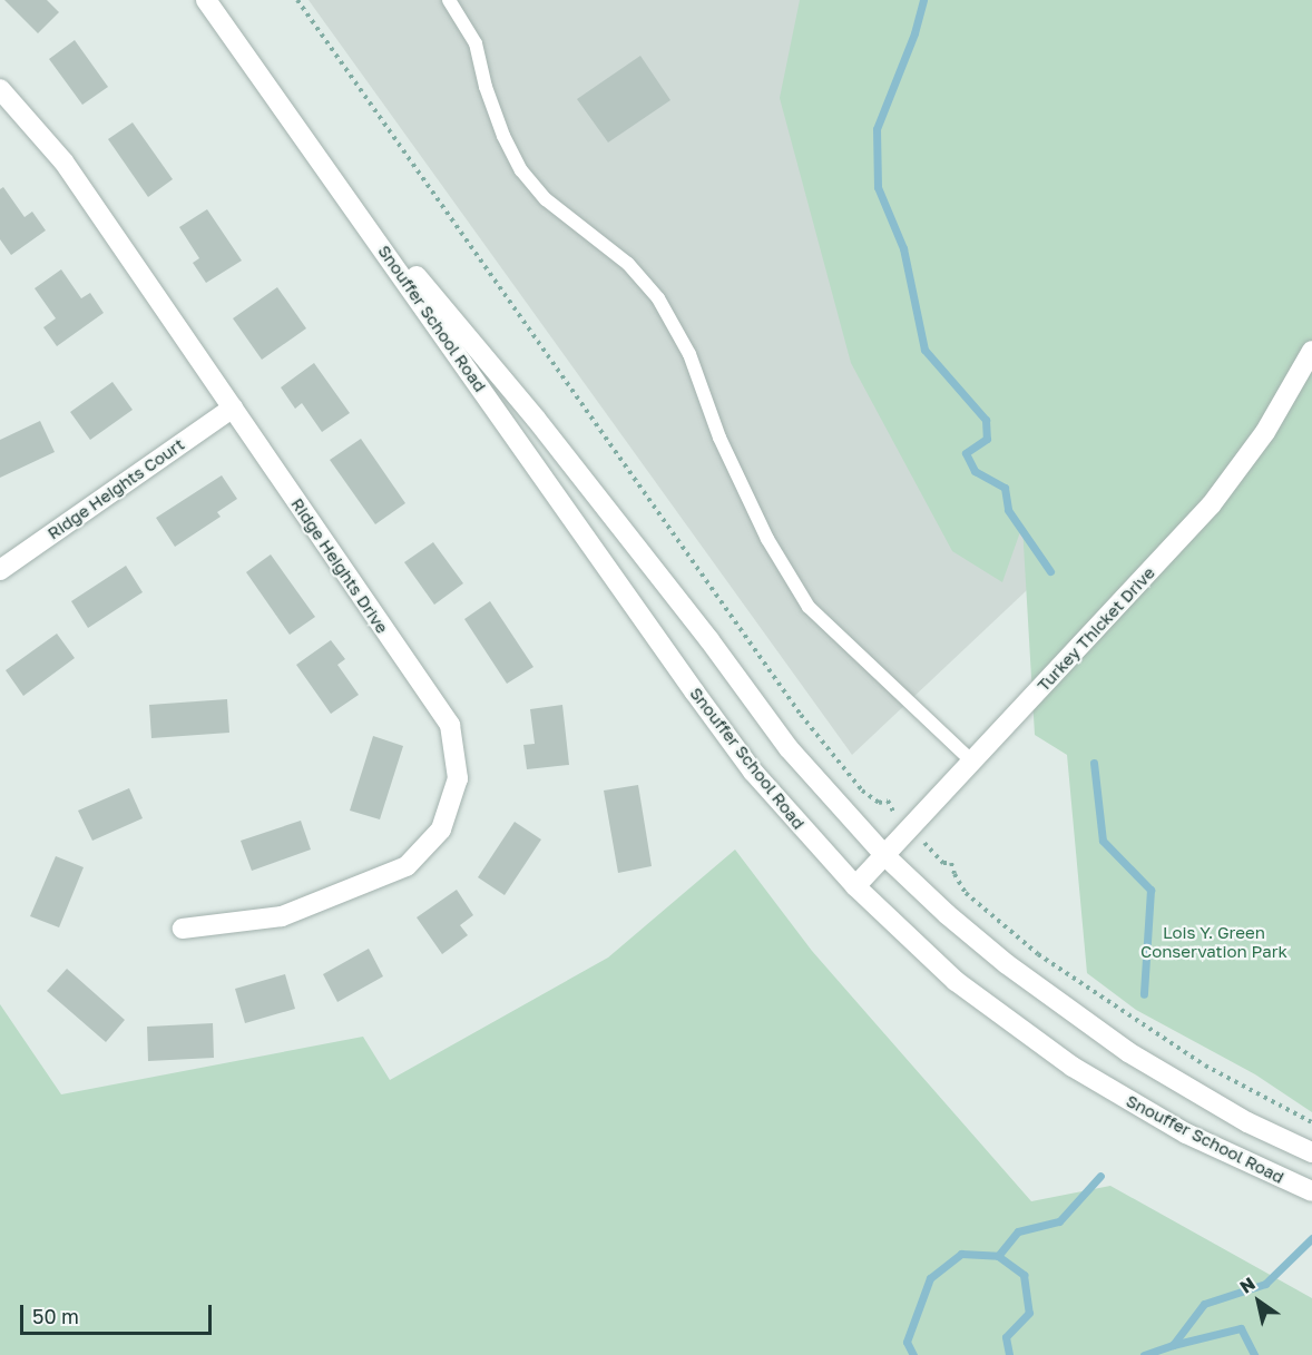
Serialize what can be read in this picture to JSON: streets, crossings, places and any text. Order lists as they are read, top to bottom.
{
  "streets": {
    "main road": [
      "Snouffer School Road",
      "Ridge Heights Court",
      "Ridge Heights Drive",
      "Turkey Thicket Drive"
    ]
  },
  "crossings": [
    ["Snouffer School Road", "Turkey Thicket Drive"],
    ["Ridge Heights Court", "Ridge Heights Drive"]
  ],
  "parks": ["Lois Y. Green Conservation Park"],
  "scale_bar": "50 m",
  "north": "top left"
}
